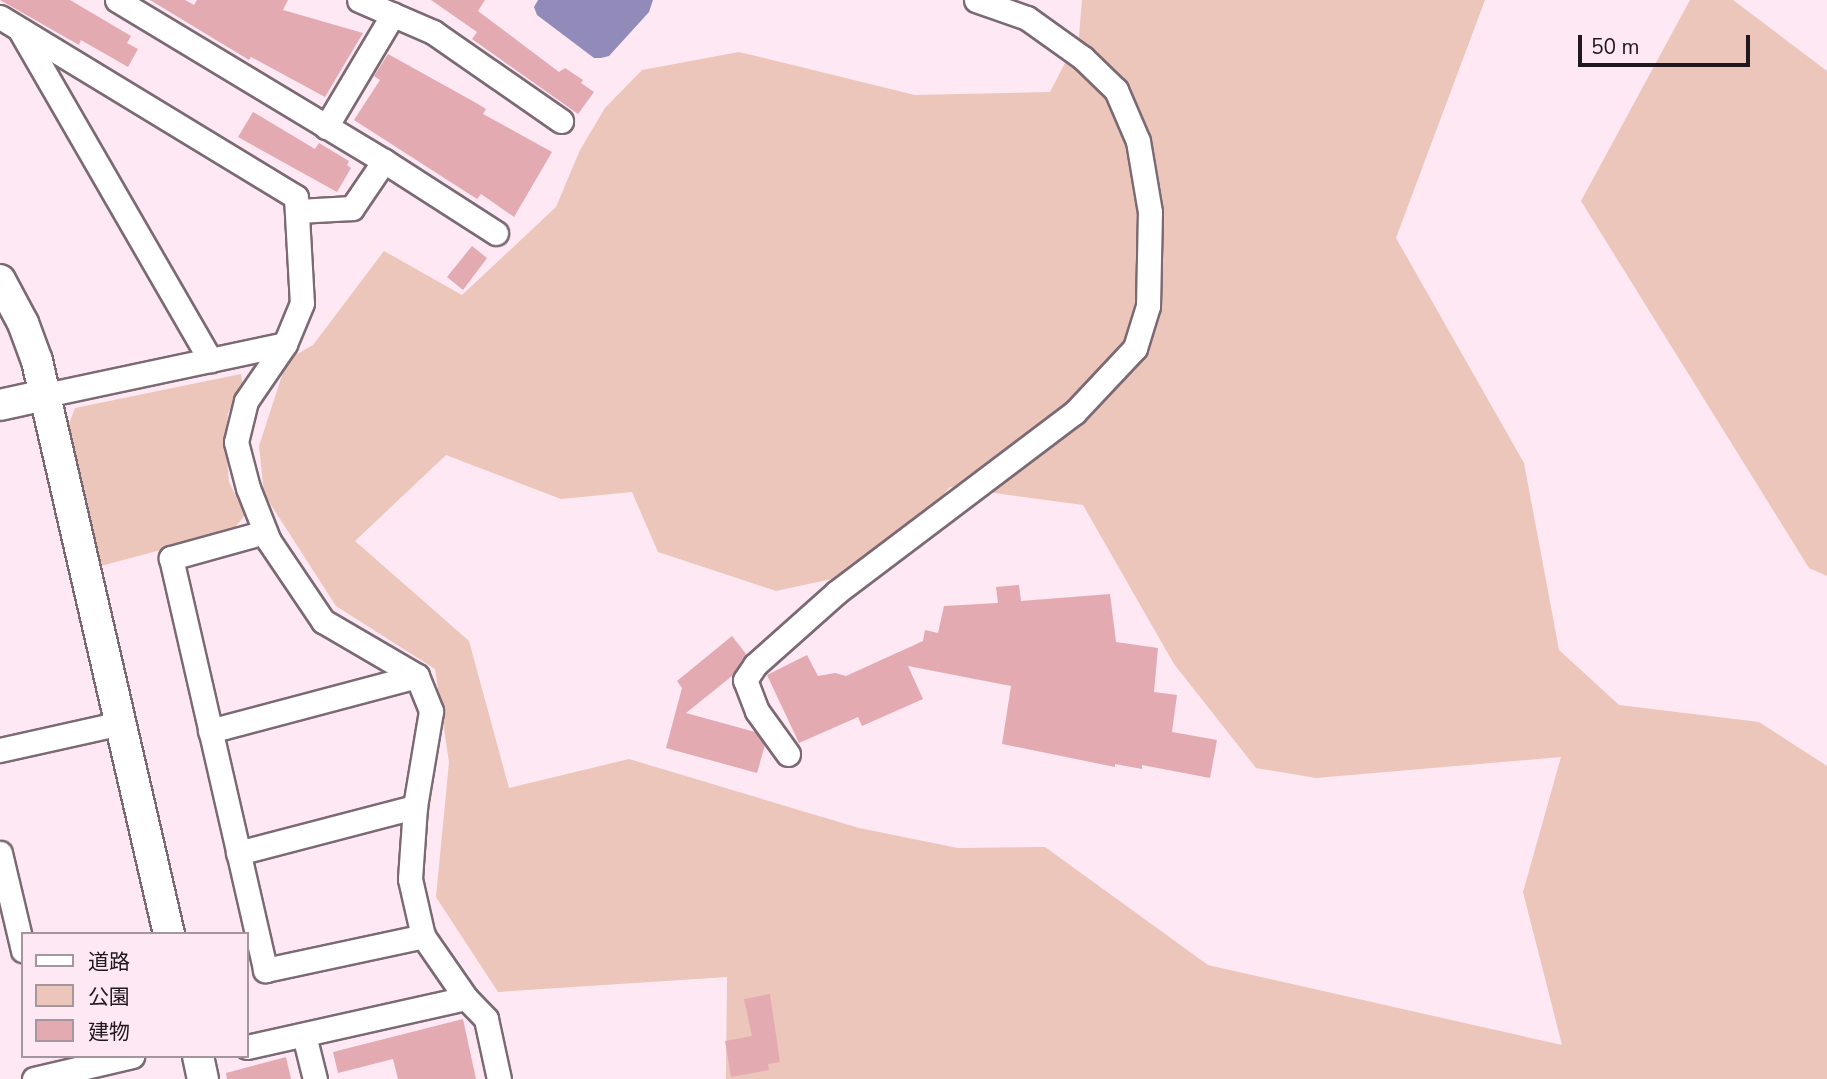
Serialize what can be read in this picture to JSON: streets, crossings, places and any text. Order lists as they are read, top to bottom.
{
  "legend": ["道路", "公園", "建物"],
  "scale_bar": "50 m"
}
